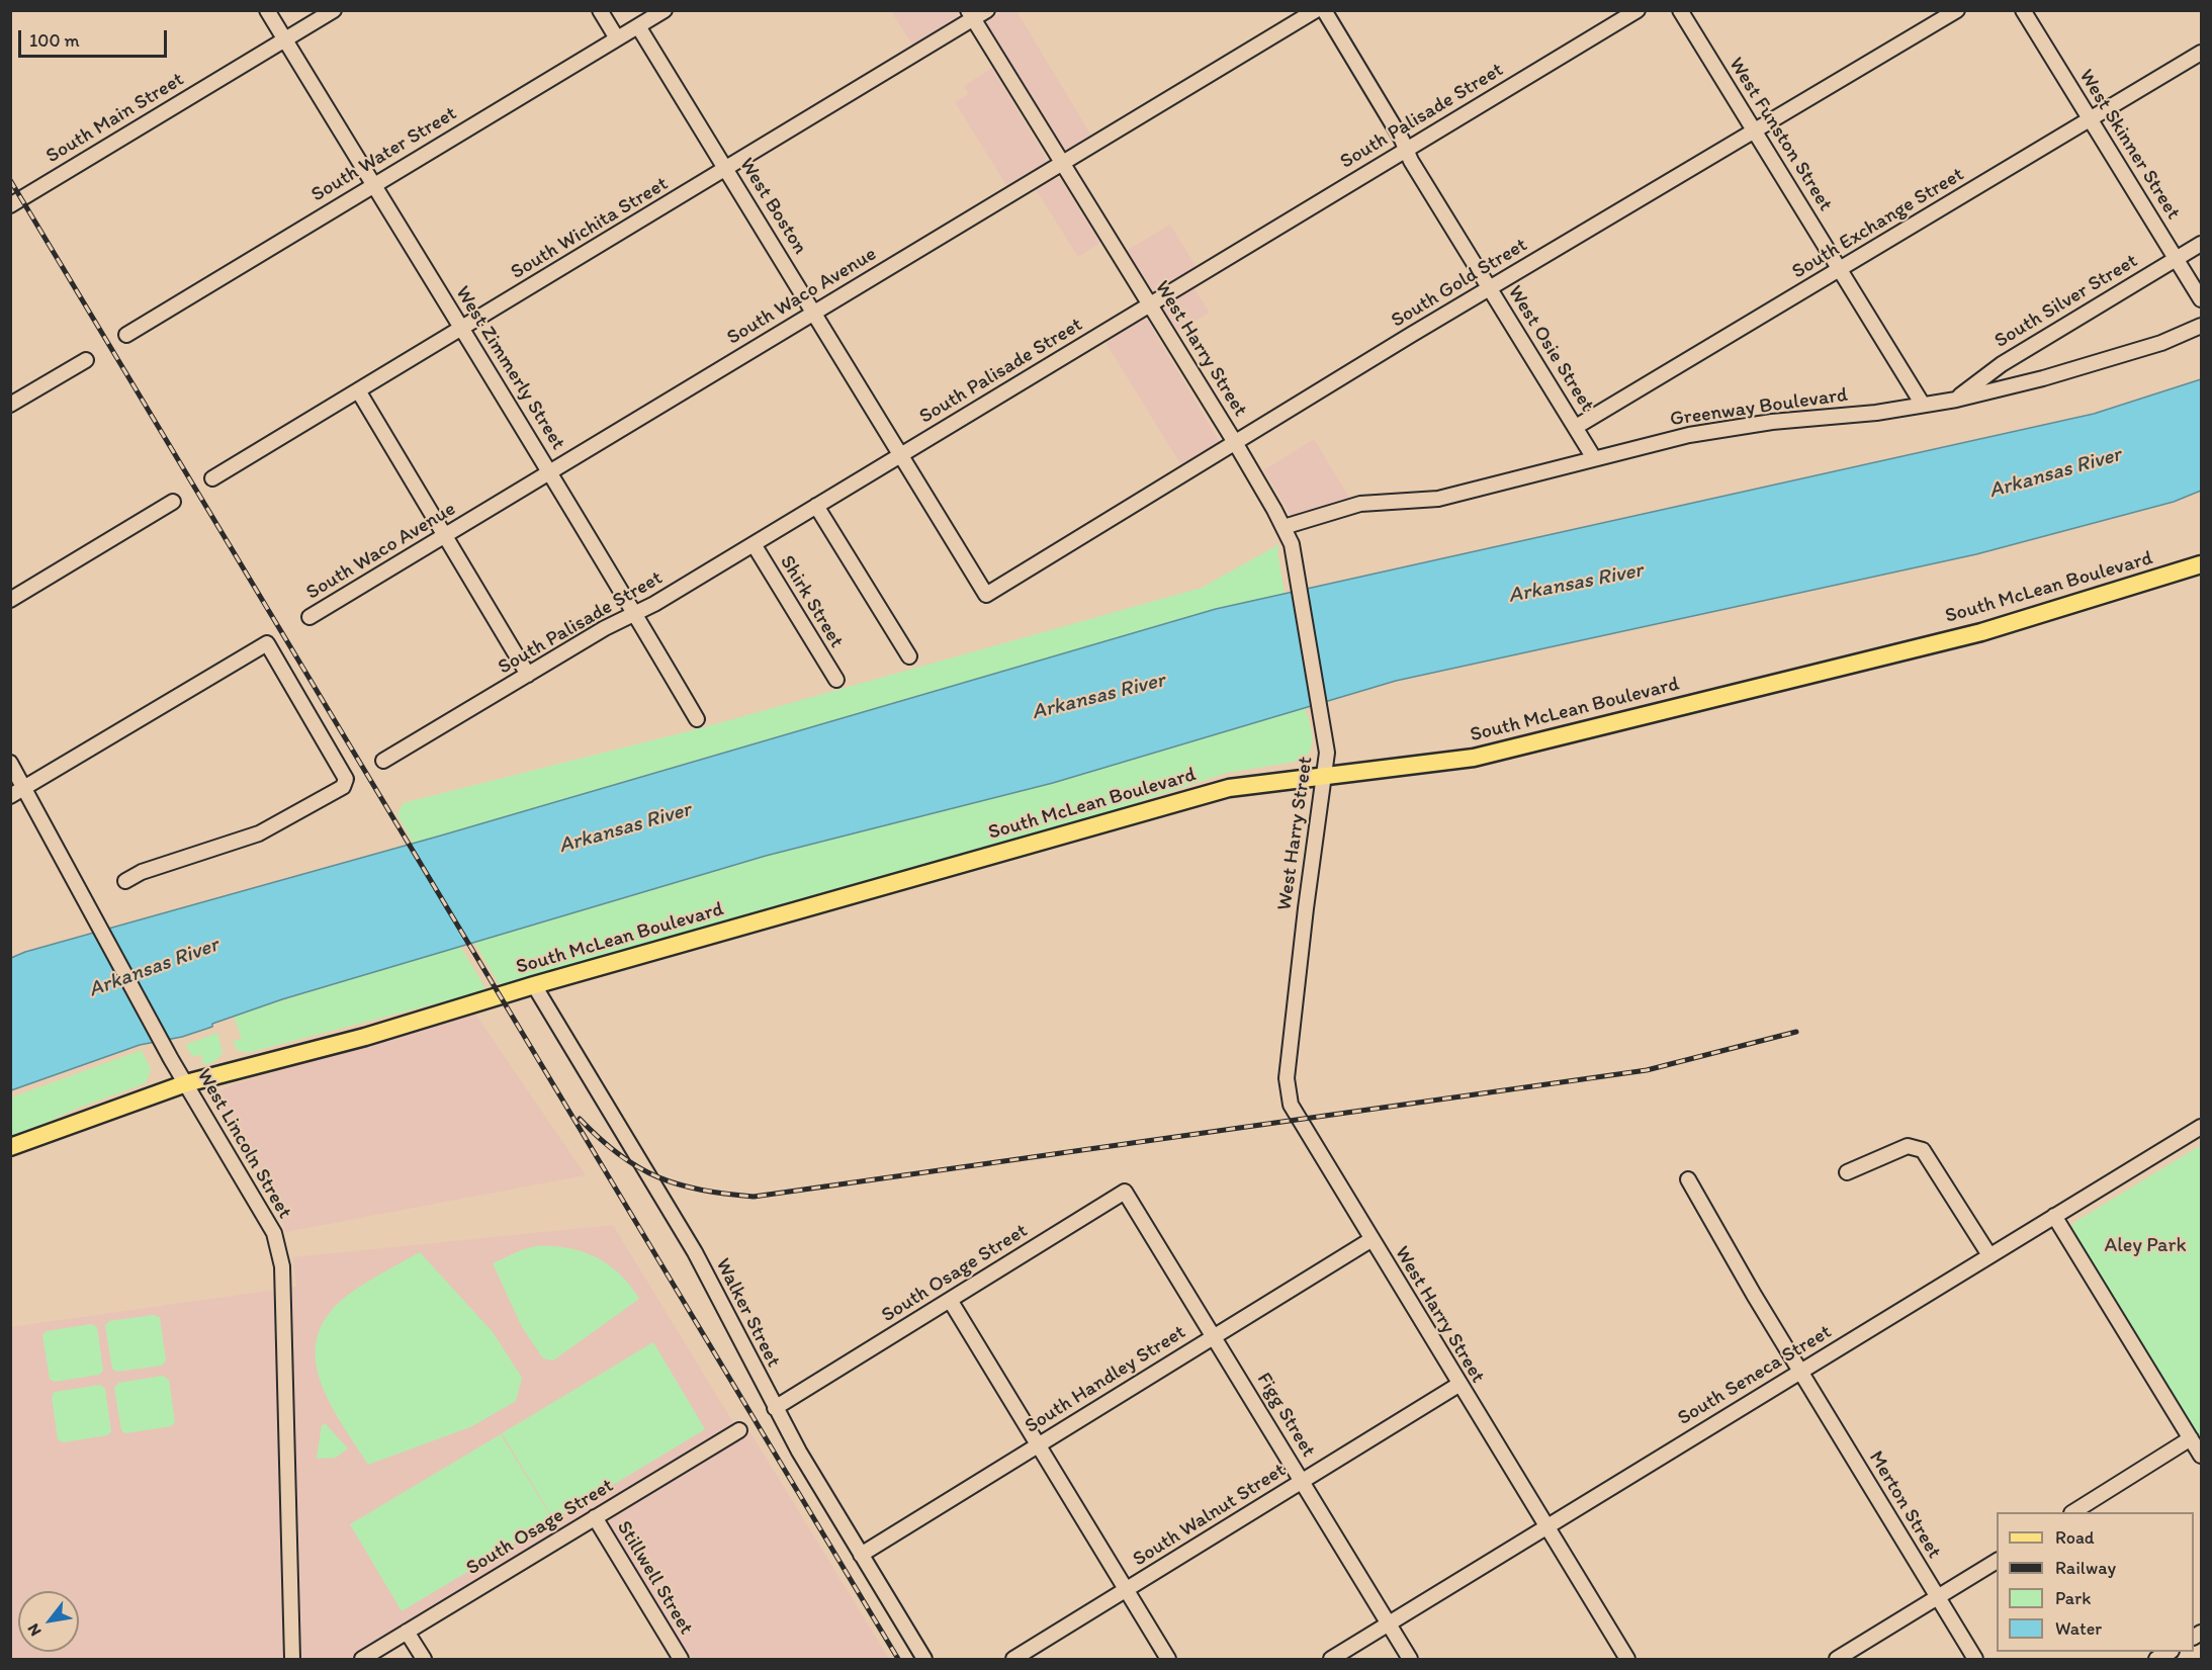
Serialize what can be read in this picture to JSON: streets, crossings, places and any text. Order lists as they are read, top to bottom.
{
  "streets": {
    "main road": ["South McLean Boulevard"],
    "street": [
      "South Palisade Street",
      "South Main Street",
      "West Funston Street",
      "West Skinner Street",
      "South Water Street",
      "West Boston",
      "South Exchange Street",
      "South Wichita Street",
      "South Gold Street",
      "South Waco Avenue",
      "South Silver Street",
      "West Harry Street",
      "West Osie Street",
      "West Zimmerly Street",
      "Greenway Boulevard",
      "Shirk Street",
      "West Lincoln Street",
      "South Osage Street",
      "Walker Street",
      "South Seneca Street",
      "South Handley Street",
      "Figg Street",
      "Merton Street",
      "South Walnut Street",
      "Stillwell Street"
    ]
  },
  "crossings": [
    ["South Palisade Street", "West Boston"],
    ["South Palisade Street", "West Harry Street"],
    ["South Palisade Street", "West Osie Street"],
    ["South Palisade Street", "West Zimmerly Street"],
    ["South Palisade Street", "Shirk Street"],
    ["South Main Street", "West Zimmerly Street"],
    ["West Funston Street", "South Exchange Street"],
    ["West Funston Street", "South Gold Street"],
    ["West Funston Street", "Greenway Boulevard"],
    ["West Skinner Street", "South Exchange Street"],
    ["West Skinner Street", "South Silver Street"],
    ["South Water Street", "West Boston"],
    ["South Water Street", "West Zimmerly Street"],
    ["West Boston", "South Wichita Street"],
    ["West Boston", "South Gold Street"],
    ["West Boston", "South Waco Avenue"],
    ["South Exchange Street", "West Osie Street"],
    ["South Wichita Street", "West Harry Street"],
    ["South Wichita Street", "West Zimmerly Street"],
    ["South Gold Street", "West Harry Street"],
    ["South Gold Street", "West Osie Street"],
    ["South Waco Avenue", "West Harry Street"],
    ["South Waco Avenue", "West Zimmerly Street"],
    ["South Silver Street", "Greenway Boulevard"],
    ["West Harry Street", "Greenway Boulevard"],
    ["West Harry Street", "South McLean Boulevard"],
    ["West Harry Street", "South Seneca Street"],
    ["West Harry Street", "South Handley Street"],
    ["West Harry Street", "South Walnut Street"],
    ["West Osie Street", "Greenway Boulevard"],
    ["South McLean Boulevard", "West Lincoln Street"],
    ["South McLean Boulevard", "Walker Street"],
    ["South Osage Street", "Walker Street"],
    ["South Osage Street", "Figg Street"],
    ["South Osage Street", "Stillwell Street"],
    ["Walker Street", "South Handley Street"],
    ["South Seneca Street", "Figg Street"],
    ["South Seneca Street", "Merton Street"],
    ["South Handley Street", "Figg Street"],
    ["Figg Street", "South Walnut Street"]
  ],
  "water": ["Arkansas River"],
  "parks": ["Aley Park"],
  "legend": [
    "Road",
    "Railway",
    "Park",
    "Water"
  ],
  "scale_bar": "100 m",
  "north": "bottom left"
}
